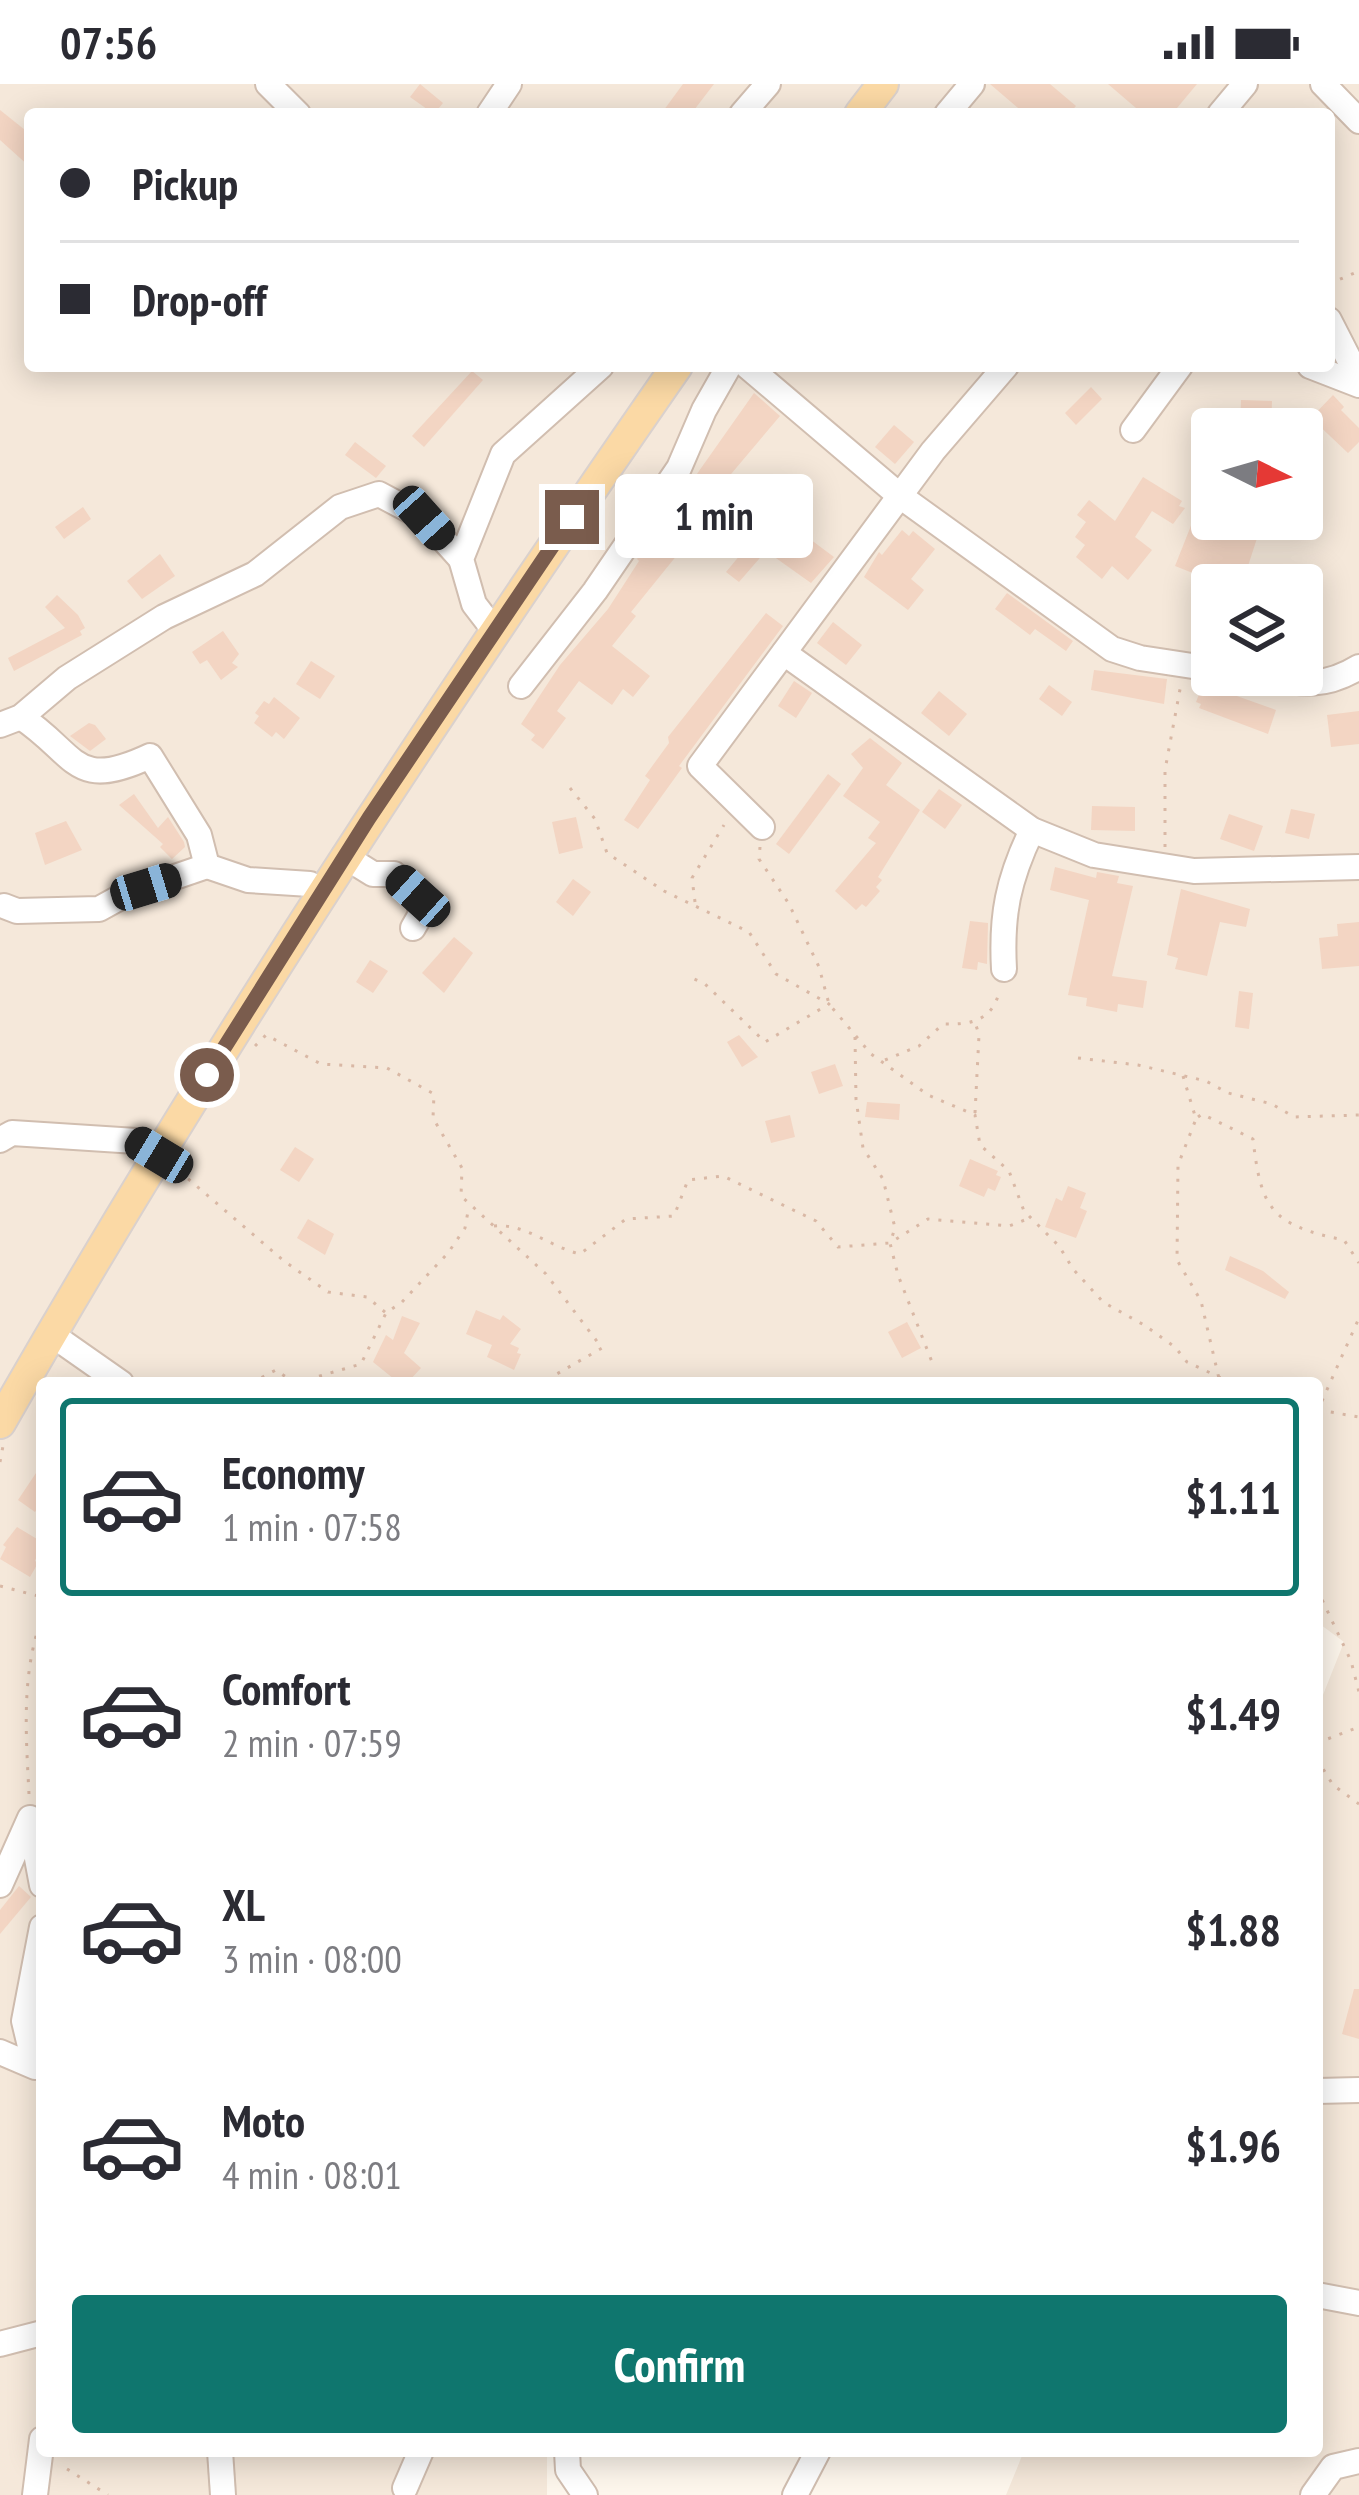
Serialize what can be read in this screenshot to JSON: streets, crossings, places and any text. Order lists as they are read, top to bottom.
{
  "north": "right",
  "page": {
    "status": "07:56",
    "banner": ["Pickup", "Drop-off"],
    "bubble": "1 min",
    "list": [
      {
        "name": "Economy",
        "note": "1 min · 07:58",
        "value": "$1.11"
      },
      {
        "name": "Comfort",
        "note": "2 min · 07:59",
        "value": "$1.49"
      },
      {
        "name": "XL",
        "note": "3 min · 08:00",
        "value": "$1.88"
      },
      {
        "name": "Moto",
        "note": "4 min · 08:01",
        "value": "$1.96"
      }
    ],
    "buttons": "Confirm"
  }
}
